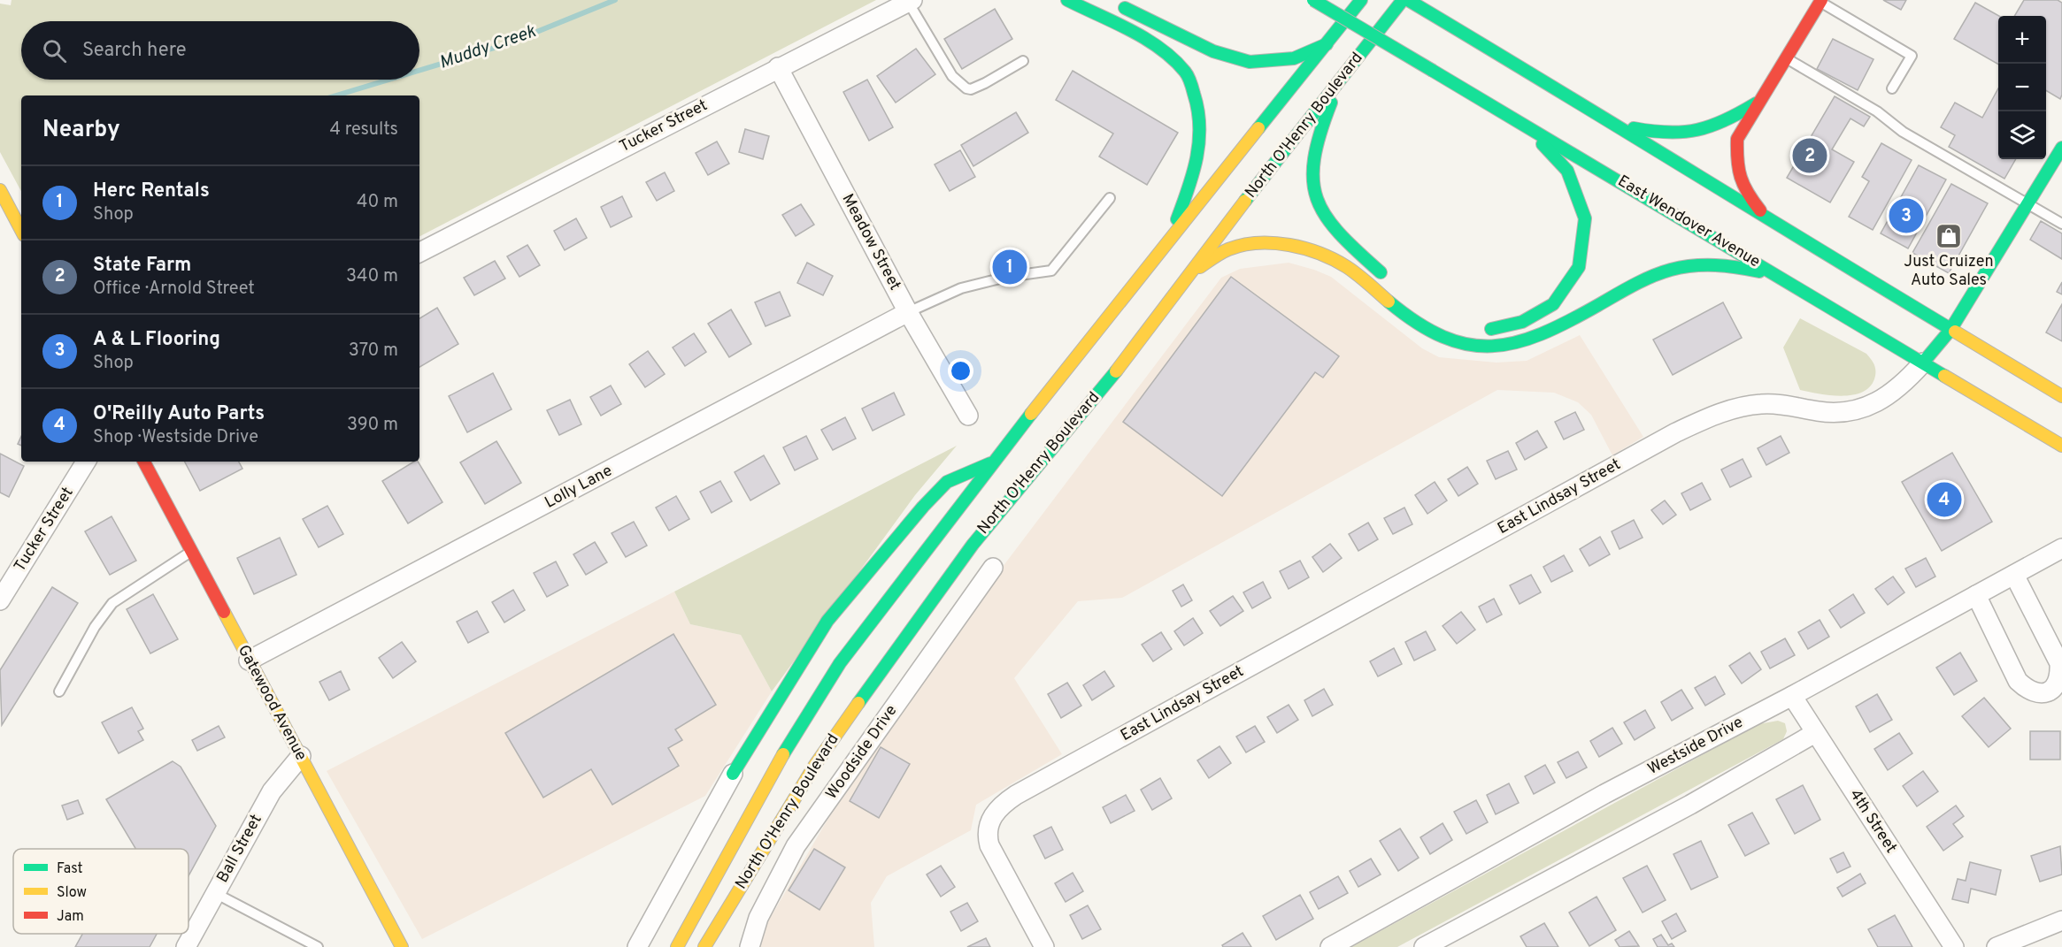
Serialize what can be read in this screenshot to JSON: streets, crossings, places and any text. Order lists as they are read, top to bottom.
{
  "streets": {
    "main road": [
      "North O'Henry Boulevard",
      "East Wendover Avenue",
      "East Lindsay Street",
      "Gatewood Avenue"
    ],
    "street": [
      "Tucker Street",
      "Meadow Street",
      "Lolly Lane",
      "Westside Drive",
      "Woodside Drive",
      "4th Street",
      "Ball Street"
    ]
  },
  "crossings": [
    ["Tucker Street", "Meadow Street"],
    ["East Wendover Avenue", "East Lindsay Street"],
    ["Meadow Street", "Lolly Lane"],
    ["Lolly Lane", "Gatewood Avenue"],
    ["Gatewood Avenue", "Ball Street"],
    ["Westside Drive", "4th Street"]
  ],
  "water": ["Muddy Creek"],
  "places": {
    "shop": ["Just Cruizen Auto Sales"]
  },
  "legend": ["Fast", "Slow", "Jam"],
  "page": {
    "map_buttons": ["+", "−"],
    "search": "Search here",
    "heading": ["Nearby", "4 results"],
    "pins": [
      "2",
      "3",
      "1",
      "4"
    ],
    "list": [
      {
        "mark": "1",
        "name": "Herc Rentals",
        "note": "Shop",
        "value": "40 m"
      },
      {
        "mark": "2",
        "name": "State Farm",
        "note": "Office · Arnold Street",
        "value": "340 m"
      },
      {
        "mark": "3",
        "name": "A & L Flooring",
        "note": "Shop",
        "value": "370 m"
      },
      {
        "mark": "4",
        "name": "O'Reilly Auto Parts",
        "note": "Shop · Westside Drive",
        "value": "390 m"
      }
    ]
  }
}
